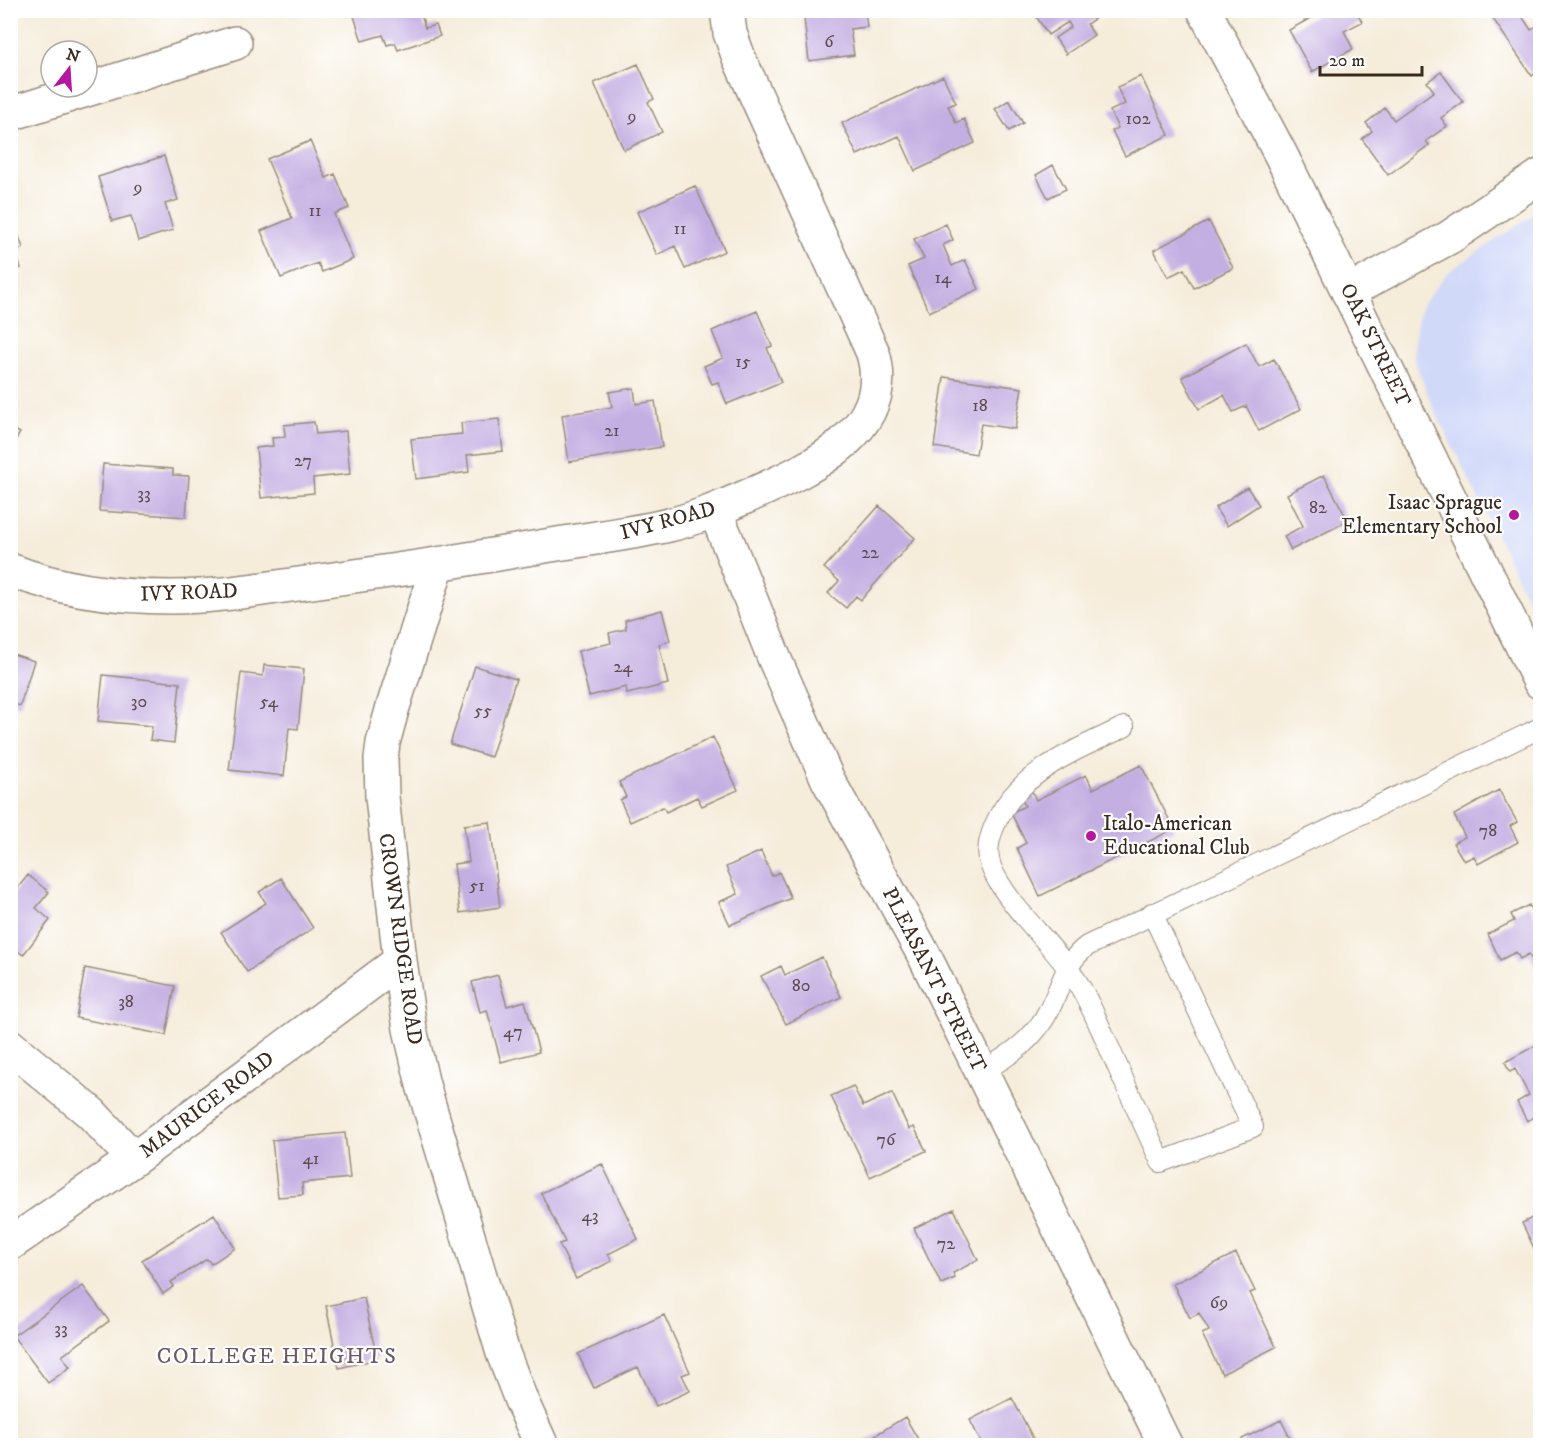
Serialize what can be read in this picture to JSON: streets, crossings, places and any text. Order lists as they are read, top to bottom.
{
  "streets": {
    "street": [
      "OAK STREET",
      "IVY ROAD",
      "CROWN RIDGE ROAD",
      "PLEASANT STREET",
      "MAURICE ROAD"
    ]
  },
  "crossings": [
    ["IVY ROAD", "CROWN RIDGE ROAD"],
    ["IVY ROAD", "PLEASANT STREET"],
    ["CROWN RIDGE ROAD", "MAURICE ROAD"]
  ],
  "districts": ["COLLEGE HEIGHTS"],
  "places": ["Isaac Sprague Elementary School", "Italo-American Educational Club"],
  "house_numbers": [
    "6",
    "9",
    "102",
    "9",
    "11",
    "11",
    "14",
    "15",
    "18",
    "21",
    "27",
    "33",
    "82",
    "22",
    "24",
    "30",
    "54",
    "55",
    "78",
    "51",
    "80",
    "38",
    "47",
    "76",
    "41",
    "43",
    "72",
    "69",
    "33"
  ],
  "scale_bar": "20 m",
  "north": "top"
}
